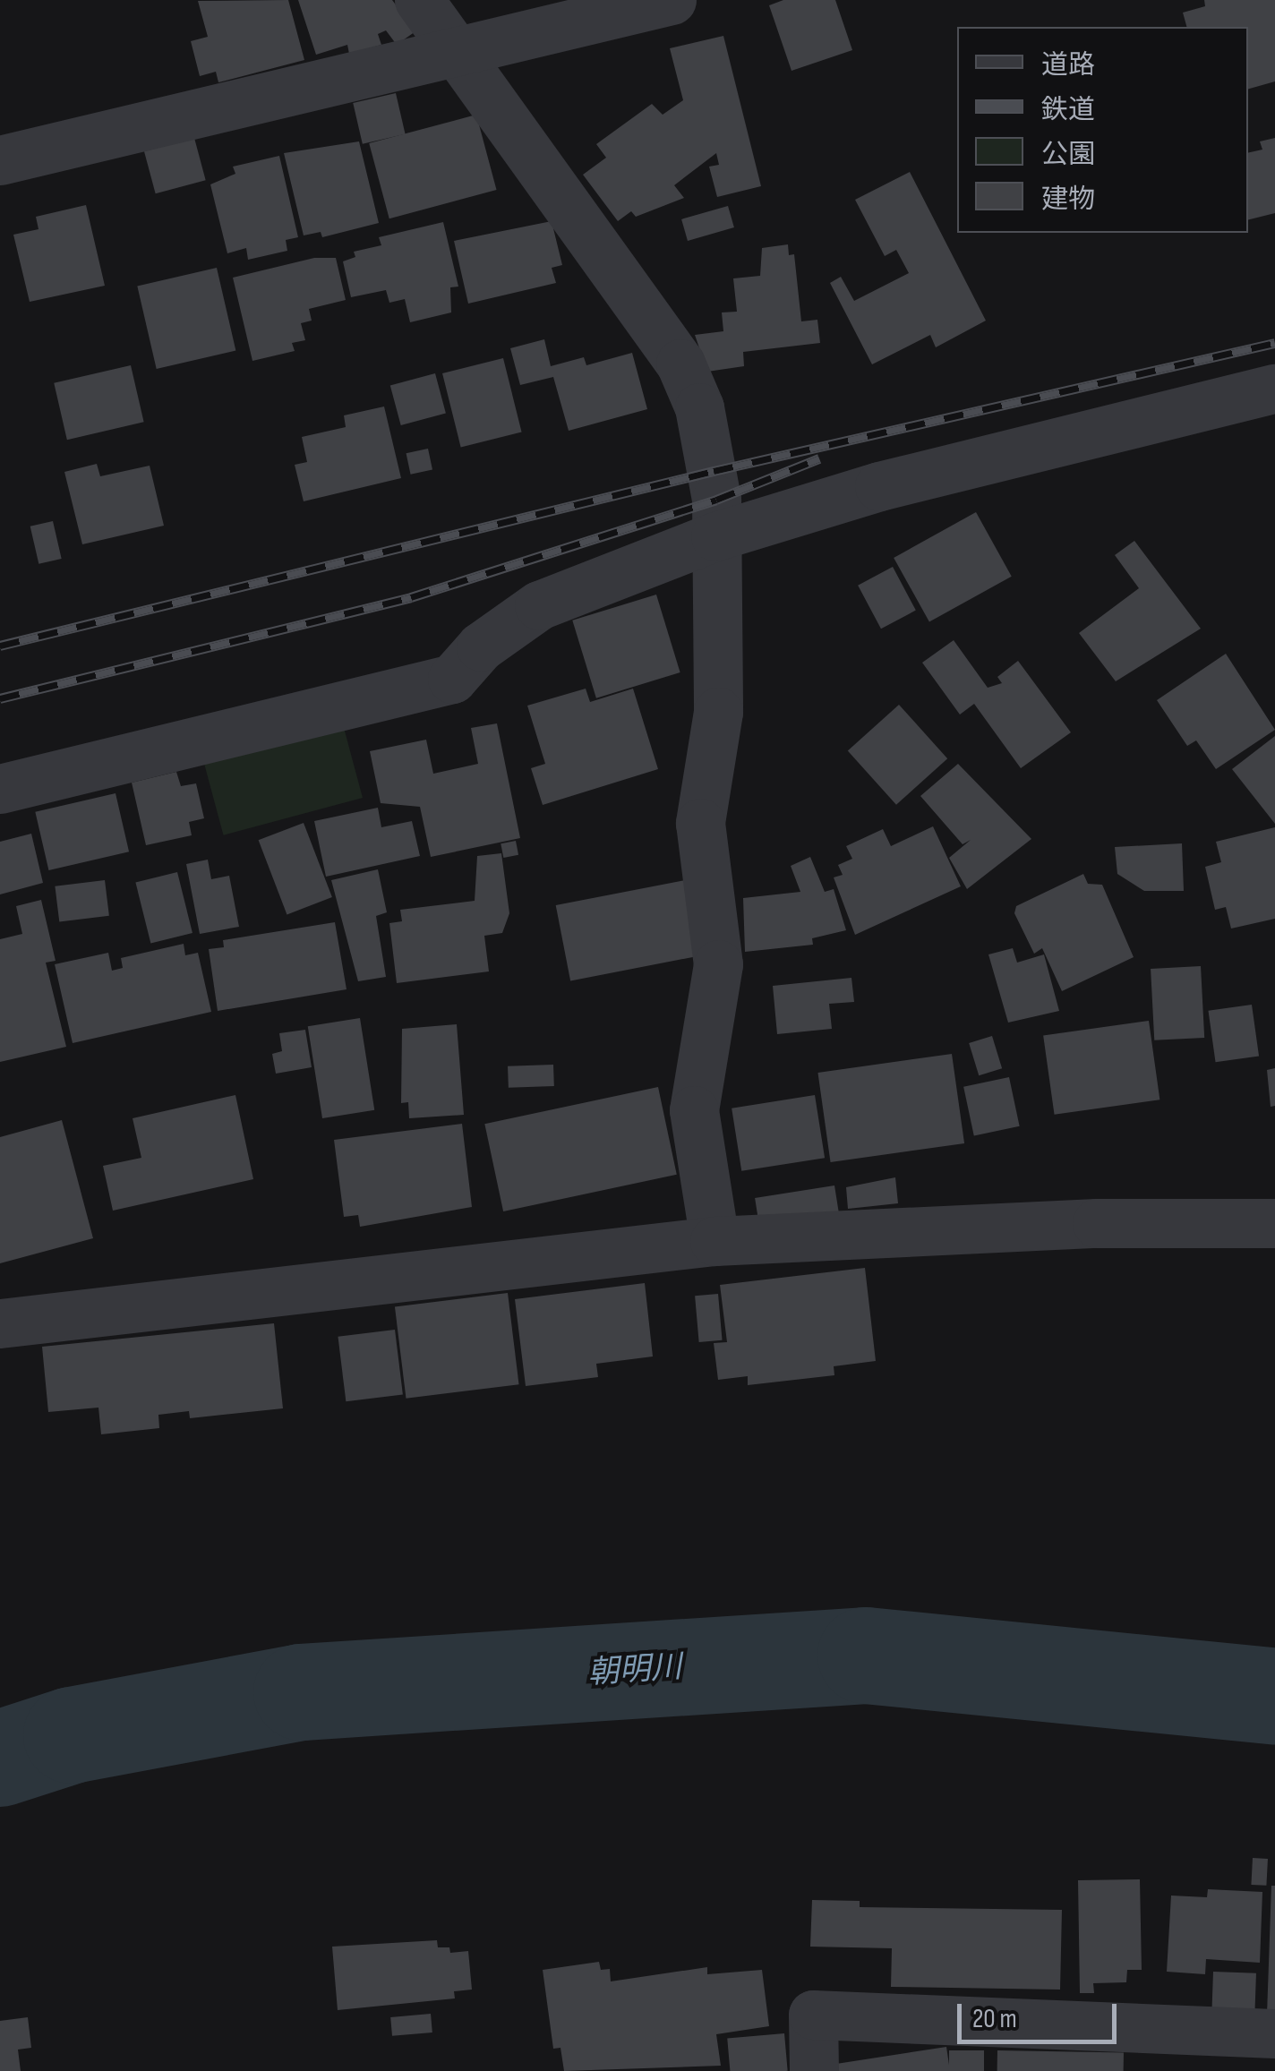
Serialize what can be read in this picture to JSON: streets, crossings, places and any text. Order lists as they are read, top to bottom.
{
  "water": ["朝明川"],
  "legend": [
    "道路",
    "鉄道",
    "公園",
    "建物"
  ],
  "scale_bar": "20 m"
}
